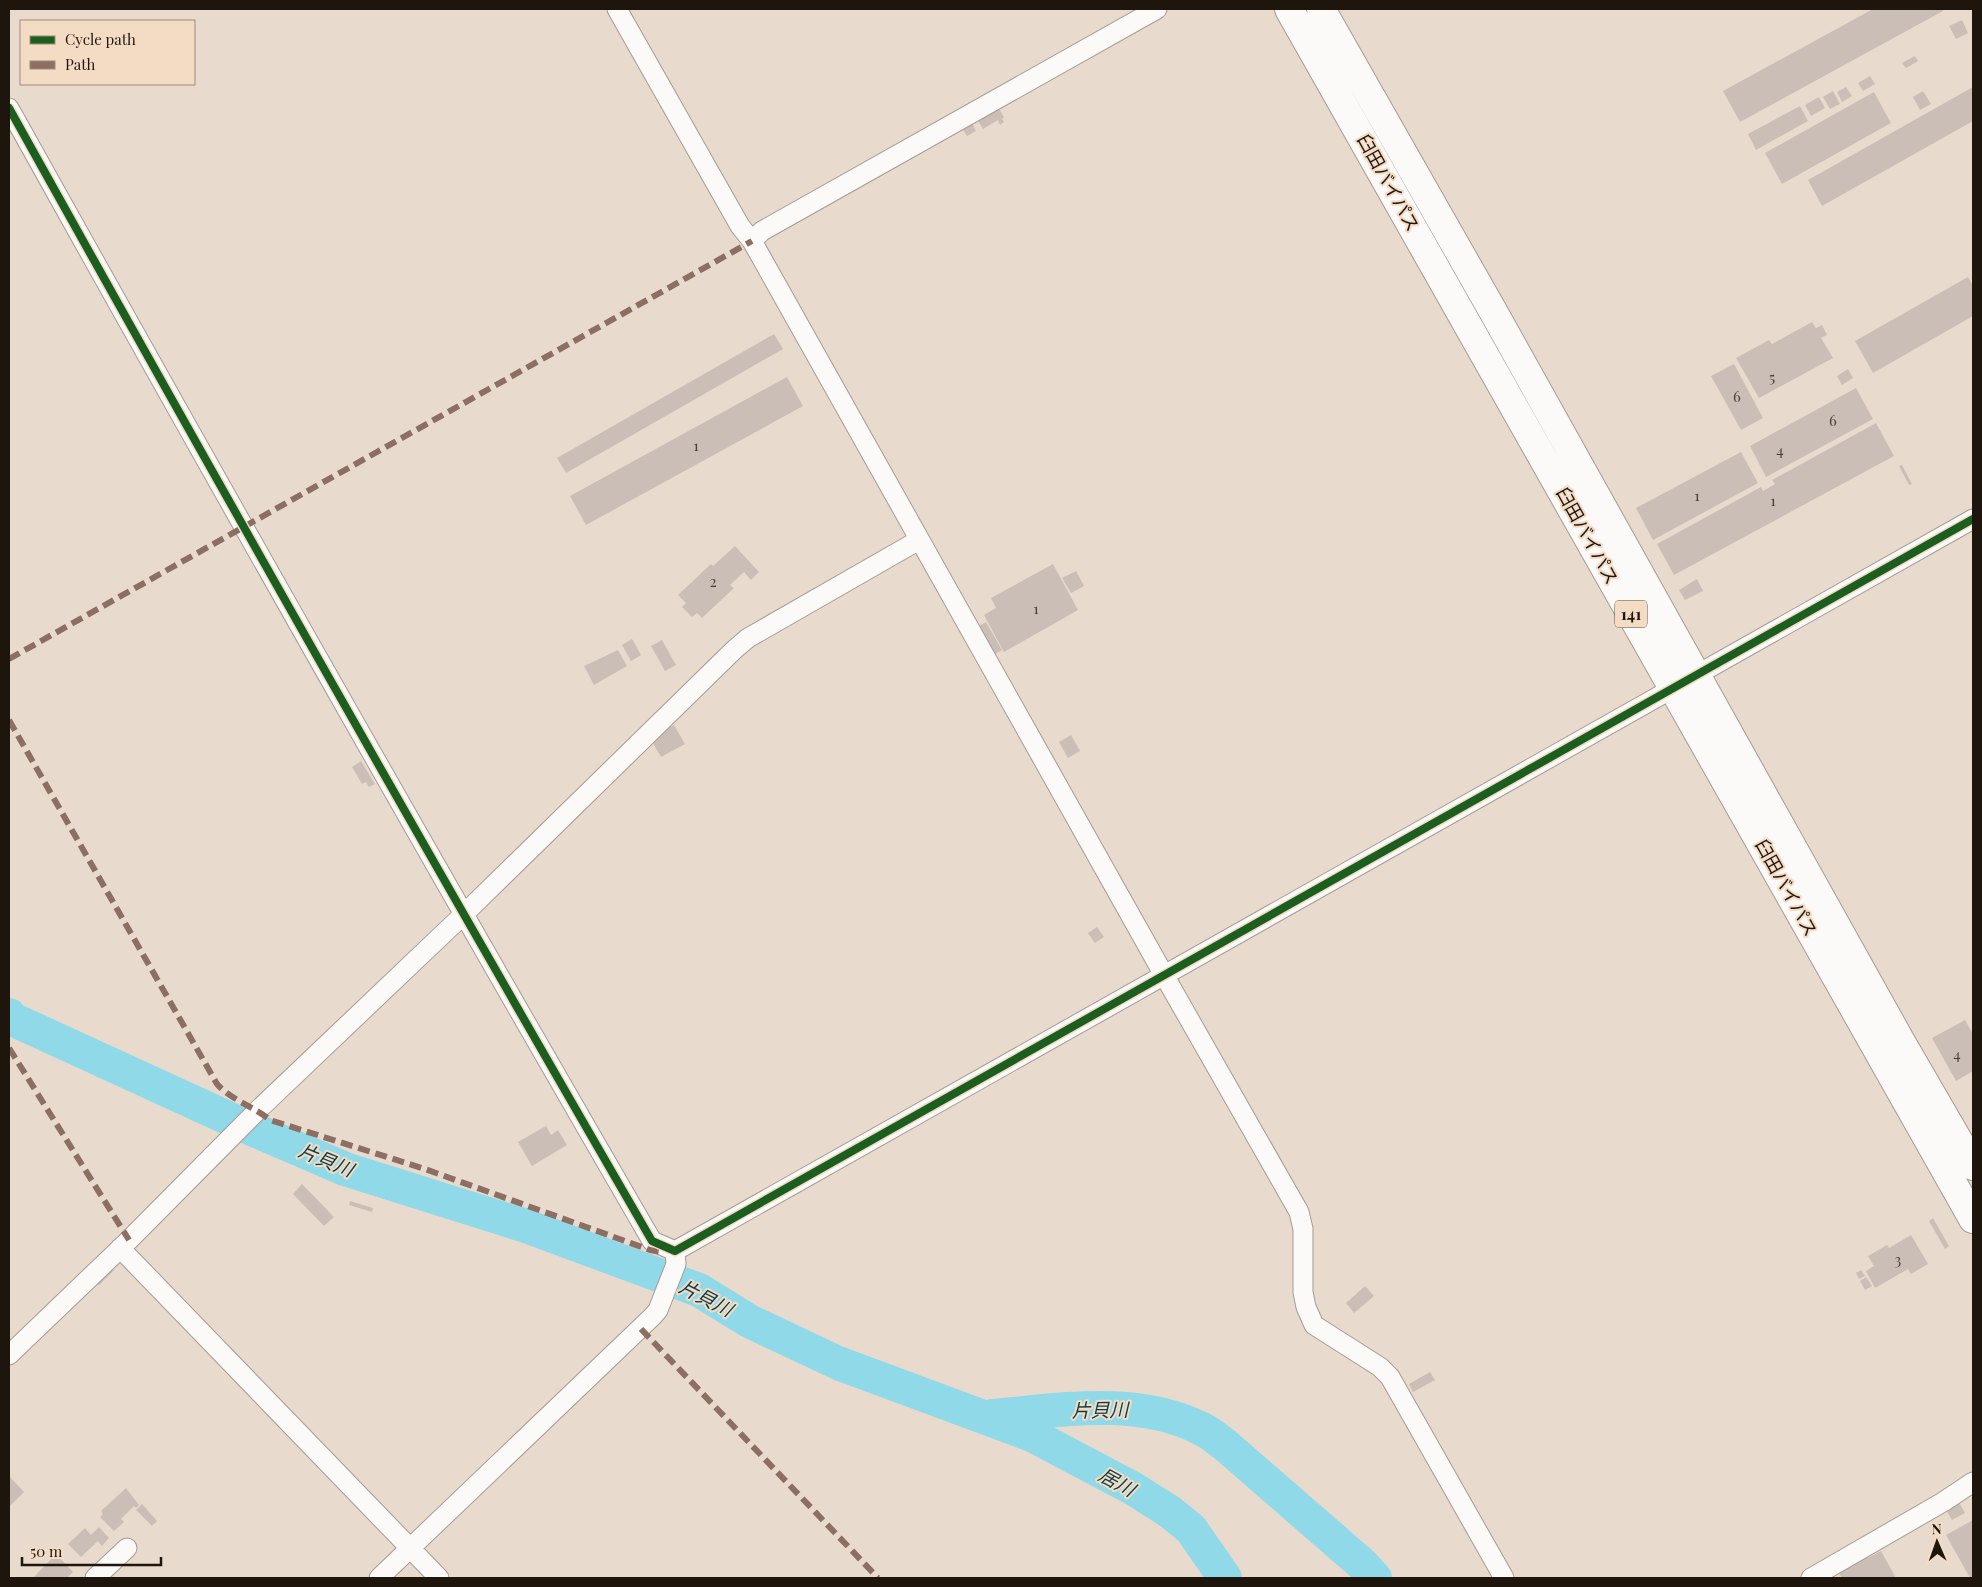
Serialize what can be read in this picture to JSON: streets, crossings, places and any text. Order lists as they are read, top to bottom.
{
  "streets": {
    "highway": ["臼田バイパス", "141"]
  },
  "water": ["片貝川", "居川"],
  "house_numbers": [
    "5",
    "6",
    "6",
    "1",
    "4",
    "1",
    "1",
    "2",
    "1",
    "4",
    "3"
  ],
  "legend": ["Cycle path", "Path"],
  "scale_bar": "50 m",
  "north": "top"
}
